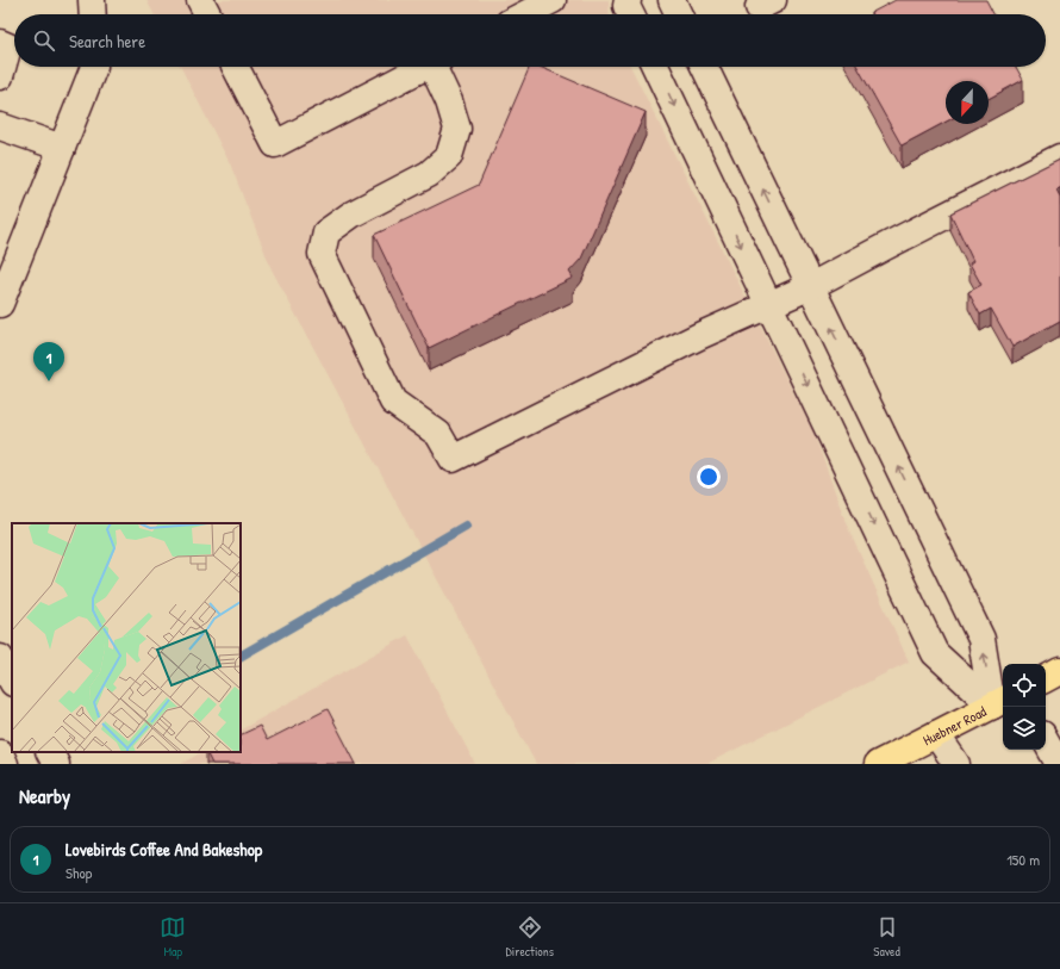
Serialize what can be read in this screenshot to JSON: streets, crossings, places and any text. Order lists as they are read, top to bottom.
{
  "streets": {
    "main road": ["Huebner Road"]
  },
  "north": "bottom",
  "page": {
    "search": "Search here",
    "pins": "1",
    "heading": "Nearby",
    "list": [
      {
        "mark": "1",
        "name": "Lovebirds Coffee And Bakeshop",
        "note": "Shop",
        "value": "150 m"
      }
    ],
    "nav": ["Map", "Directions", "Saved"]
  }
}
